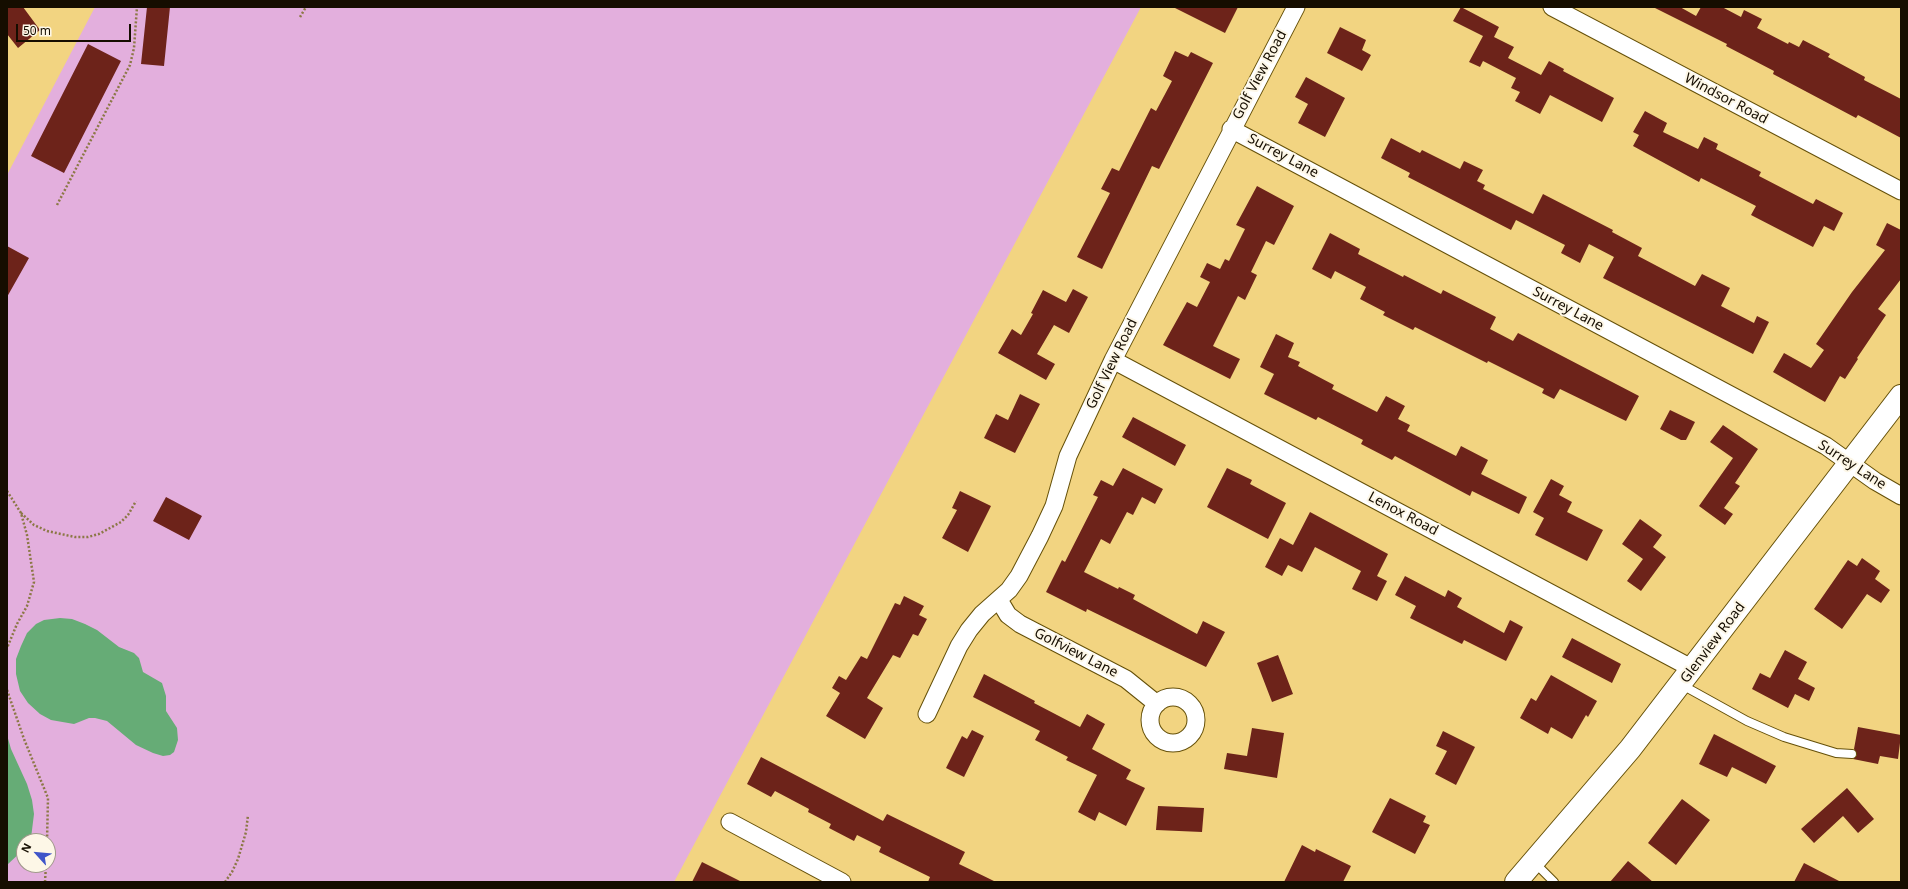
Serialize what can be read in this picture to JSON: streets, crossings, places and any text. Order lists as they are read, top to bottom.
{
  "streets": {
    "main road": ["Glenview Road"],
    "street": [
      "Golf View Road",
      "Windsor Road",
      "Surrey Lane",
      "Lenox Road",
      "Golfview Lane"
    ]
  },
  "crossings": [
    ["Golf View Road", "Surrey Lane"],
    ["Golf View Road", "Lenox Road"],
    ["Golf View Road", "Golfview Lane"],
    ["Surrey Lane", "Glenview Road"],
    ["Lenox Road", "Glenview Road"]
  ],
  "scale_bar": "50 m",
  "north": "top left"
}
